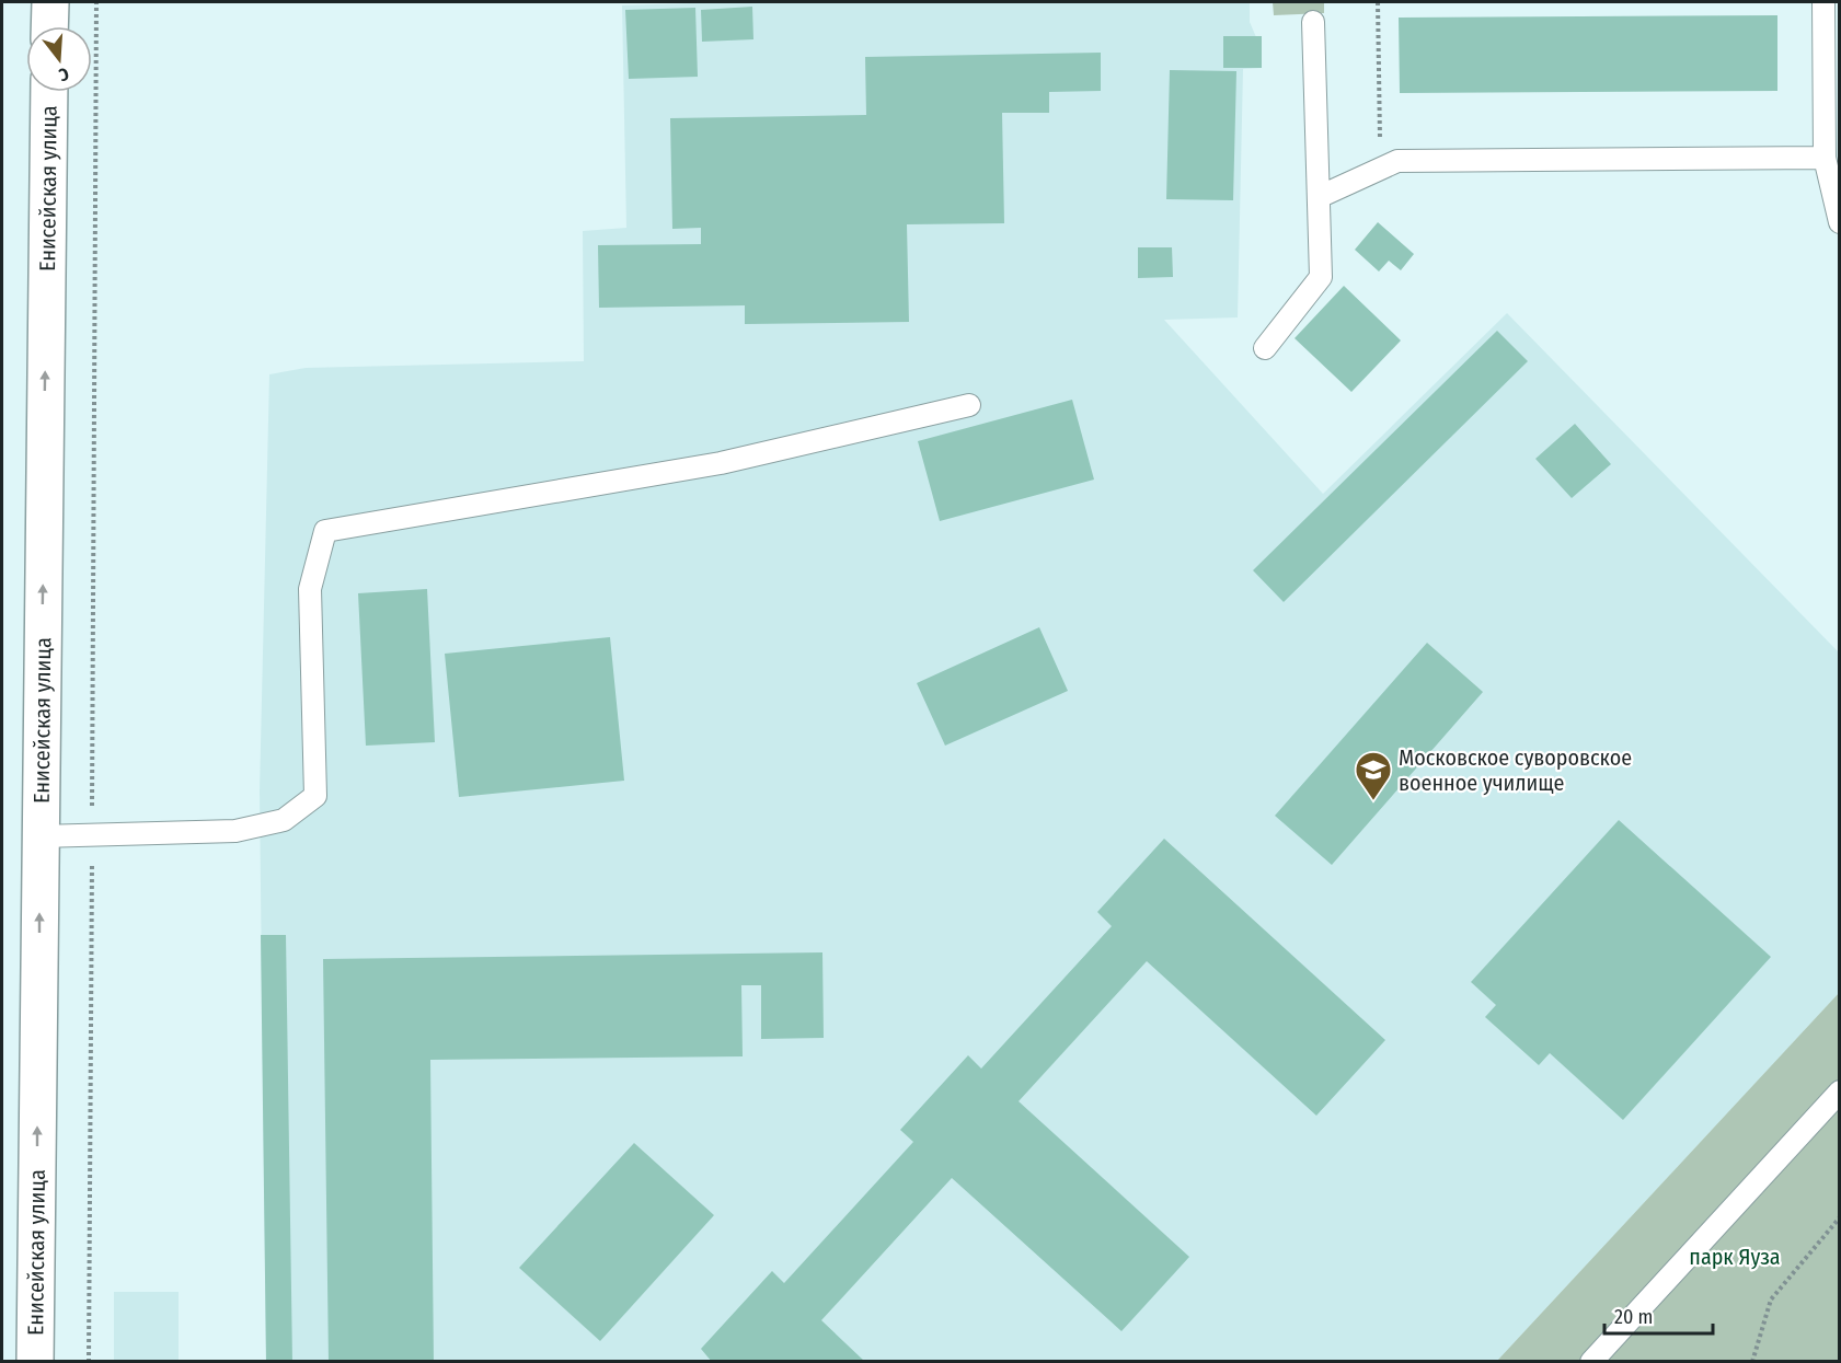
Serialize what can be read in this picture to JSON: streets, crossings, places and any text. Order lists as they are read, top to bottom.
{
  "streets": {
    "main road": ["Енисейская улица"]
  },
  "one_way": ["Енисейская улица"],
  "parks": ["парк Яуза"],
  "places": {
    "school or university": ["Московское суворовское военное училище"]
  },
  "scale_bar": "20 m",
  "north": "bottom"
}
